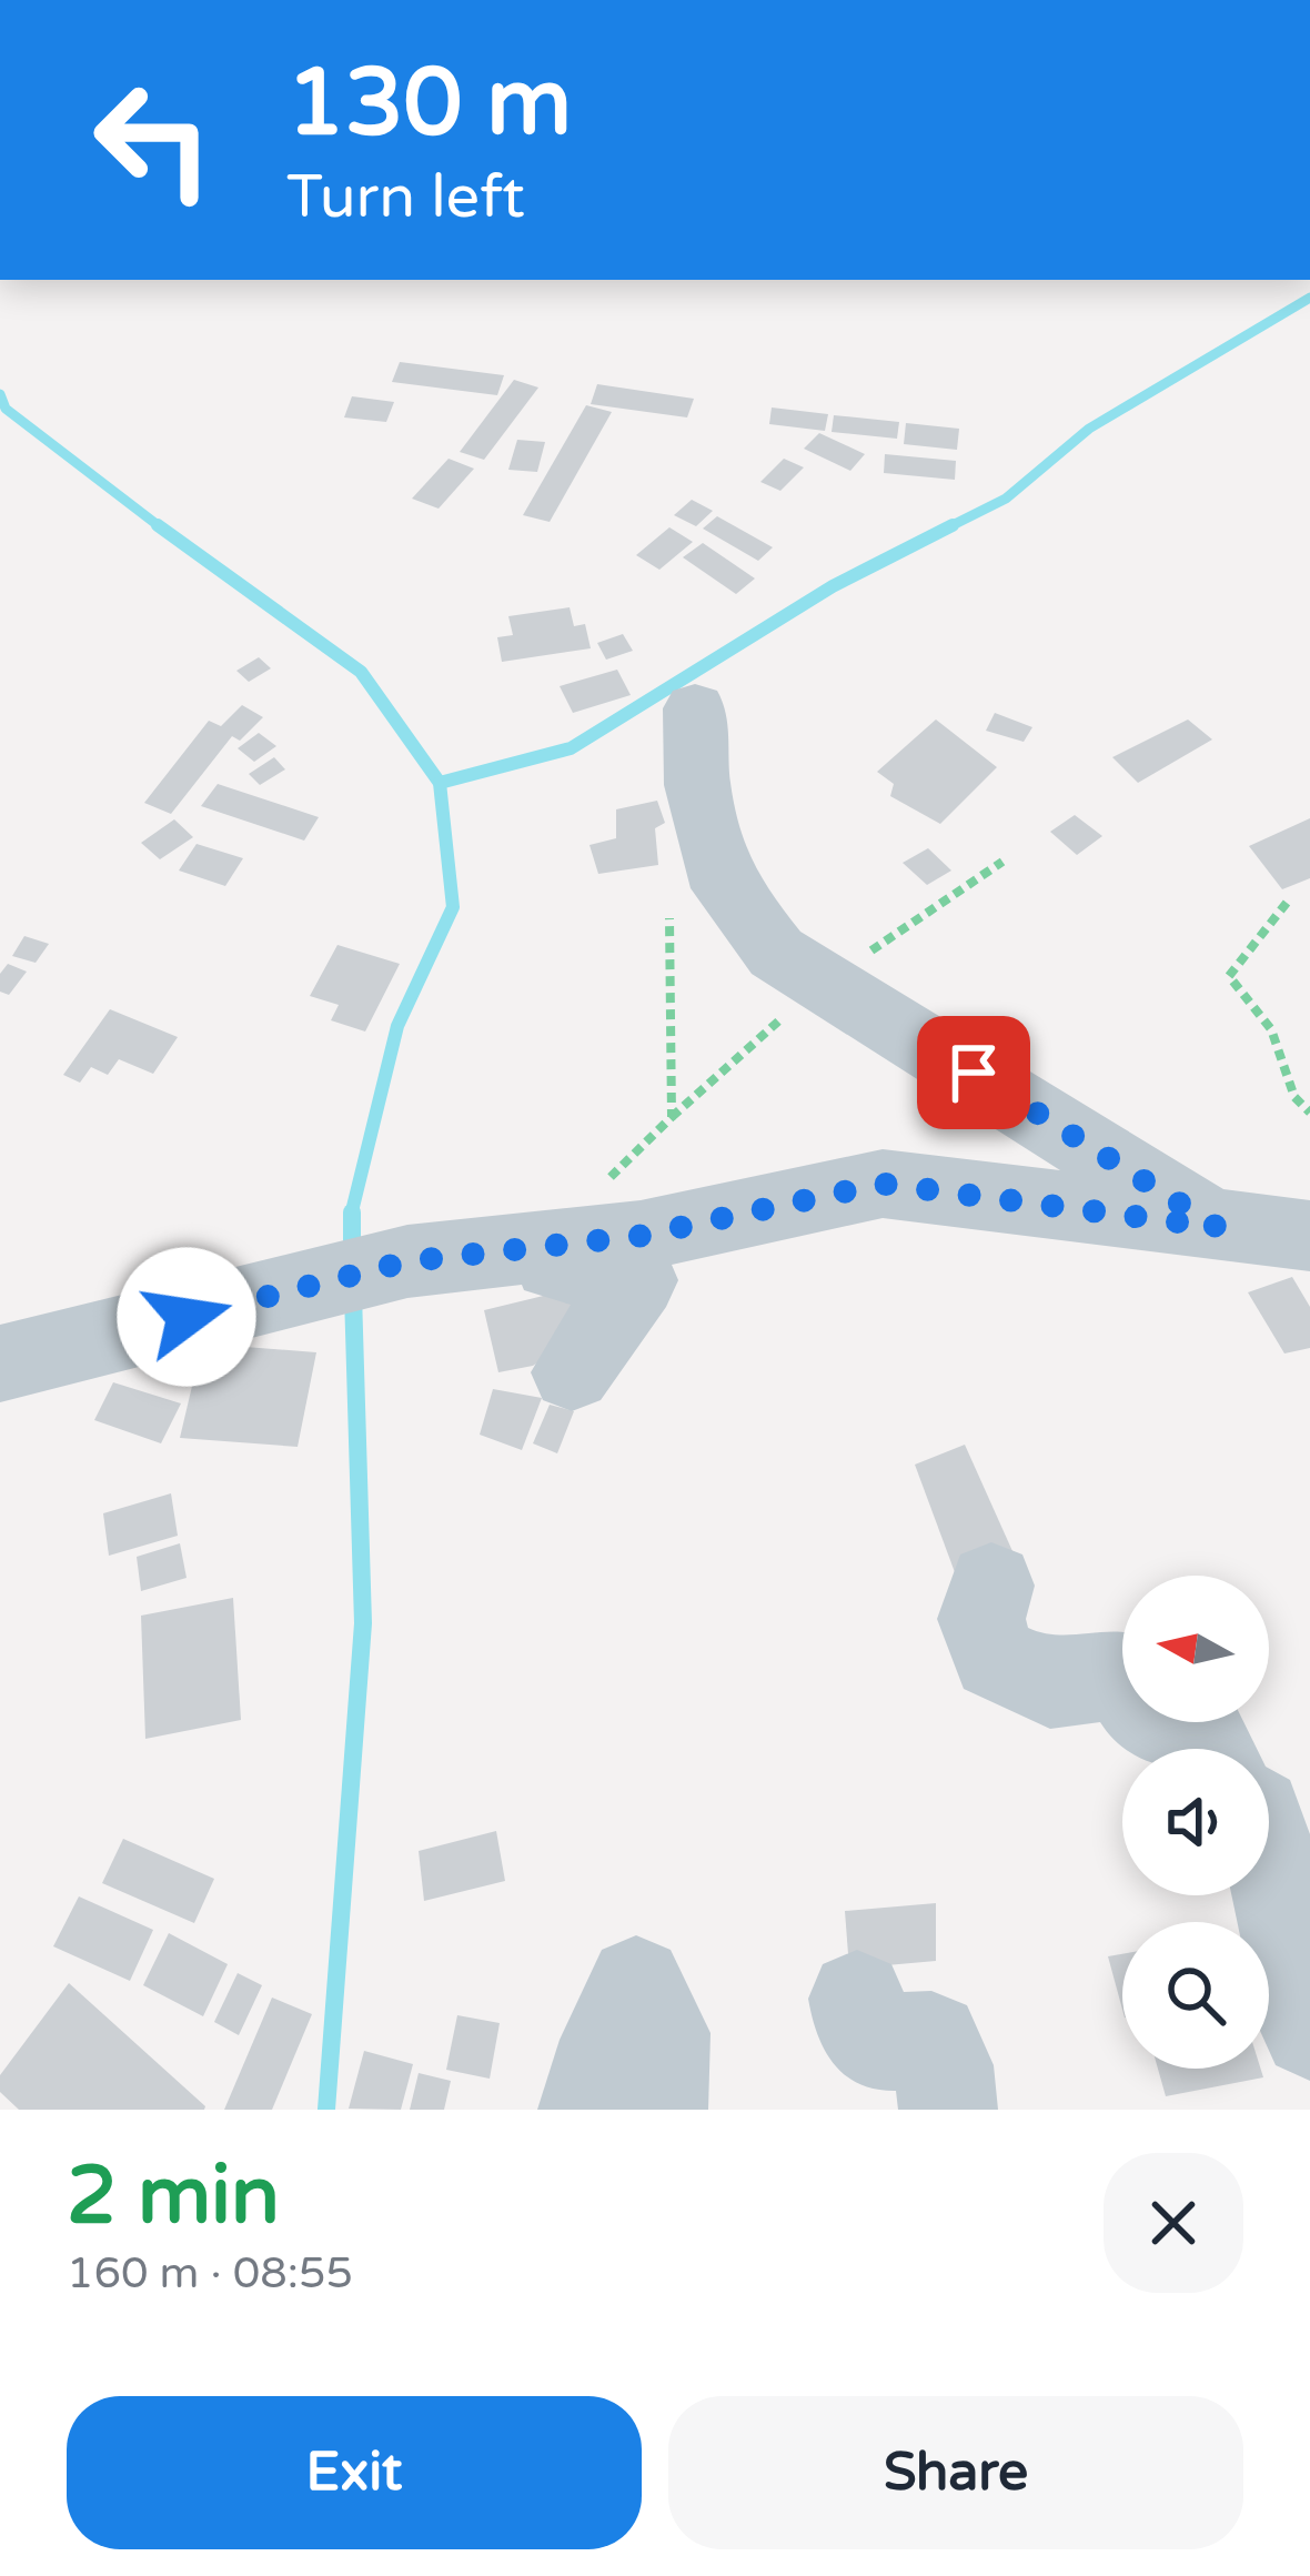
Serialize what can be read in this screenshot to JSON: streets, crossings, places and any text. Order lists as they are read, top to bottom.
{
  "north": "left",
  "page": {
    "turn": ["130 m", "Turn left"],
    "heading": ["2 min", "160 m · 08:55"],
    "buttons": ["Exit", "Share"]
  }
}
